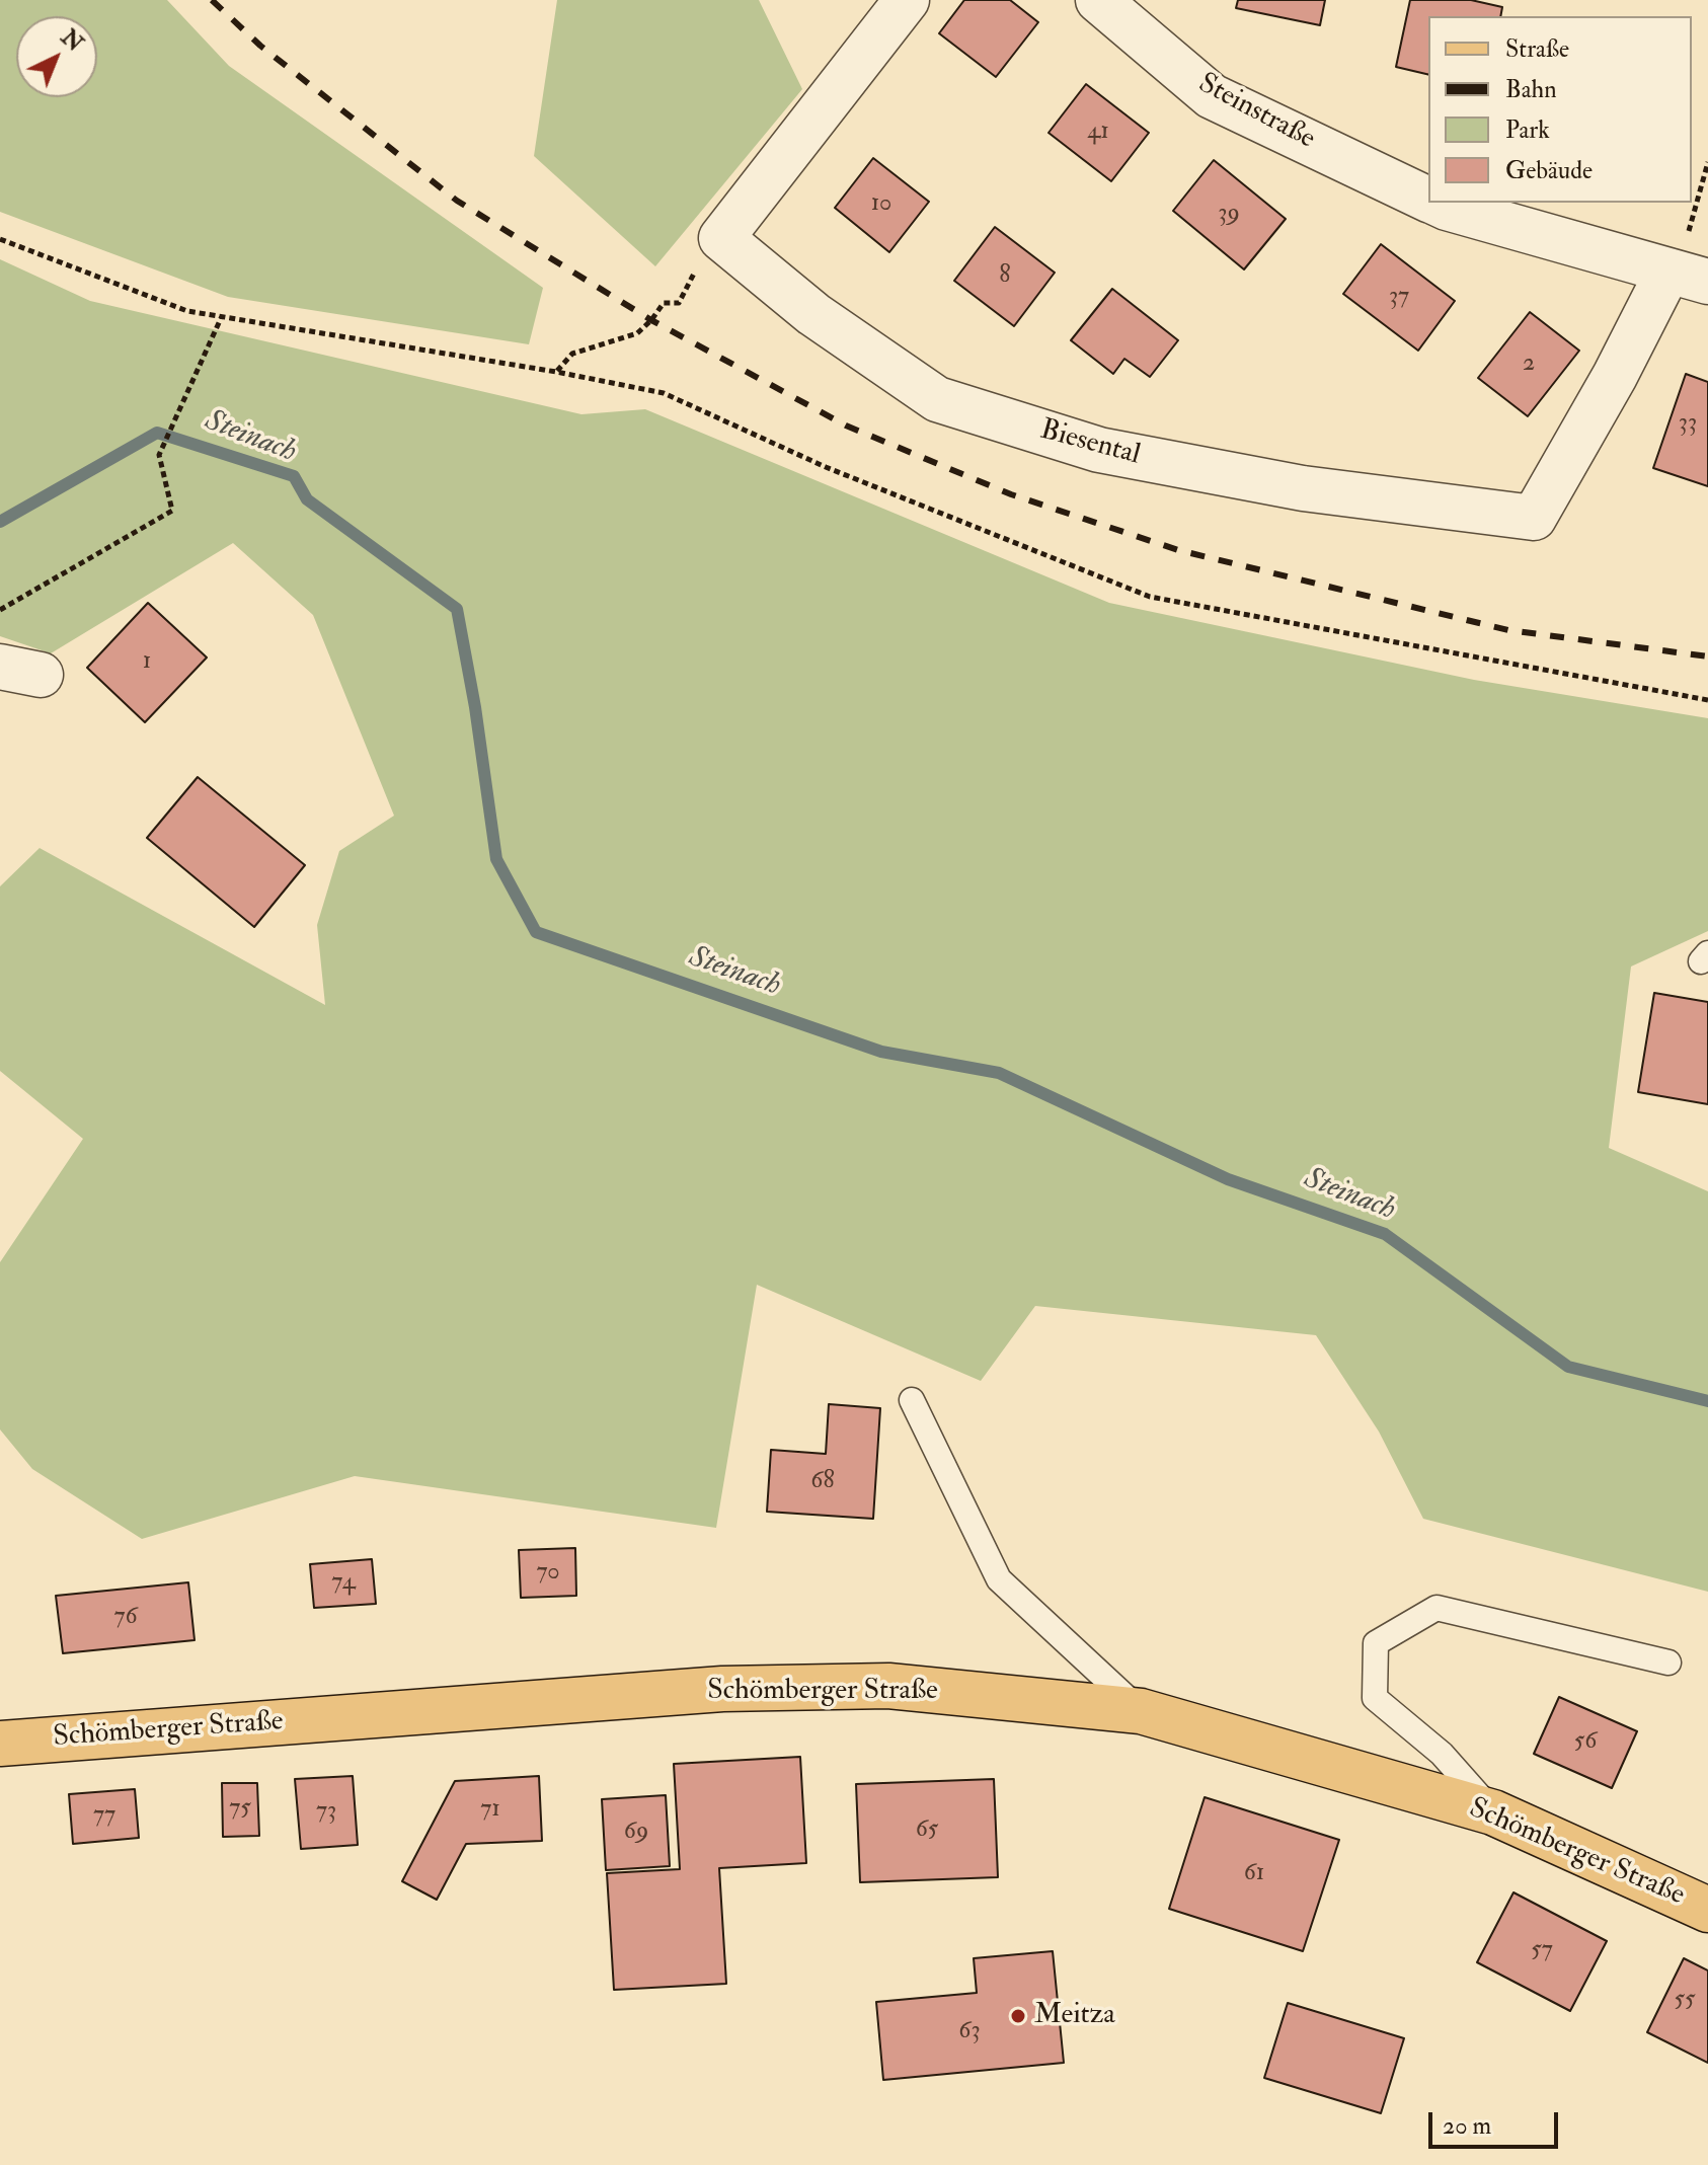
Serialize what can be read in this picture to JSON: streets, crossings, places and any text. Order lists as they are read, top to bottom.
{
  "streets": {
    "main road": ["Schömberger Straße"],
    "street": ["Steinstraße", "Biesental"]
  },
  "crossings": [
    ["Steinstraße", "Biesental"]
  ],
  "water": ["Steinach"],
  "places": ["Meitza"],
  "house_numbers": [
    "41",
    "10",
    "39",
    "8",
    "37",
    "2",
    "33",
    "1",
    "68",
    "70",
    "74",
    "76",
    "56",
    "75",
    "71",
    "73",
    "77",
    "65",
    "69",
    "61",
    "57",
    "55",
    "63"
  ],
  "legend": [
    "Straße",
    "Bahn",
    "Park",
    "Gebäude"
  ],
  "scale_bar": "20 m",
  "north": "top right"
}
